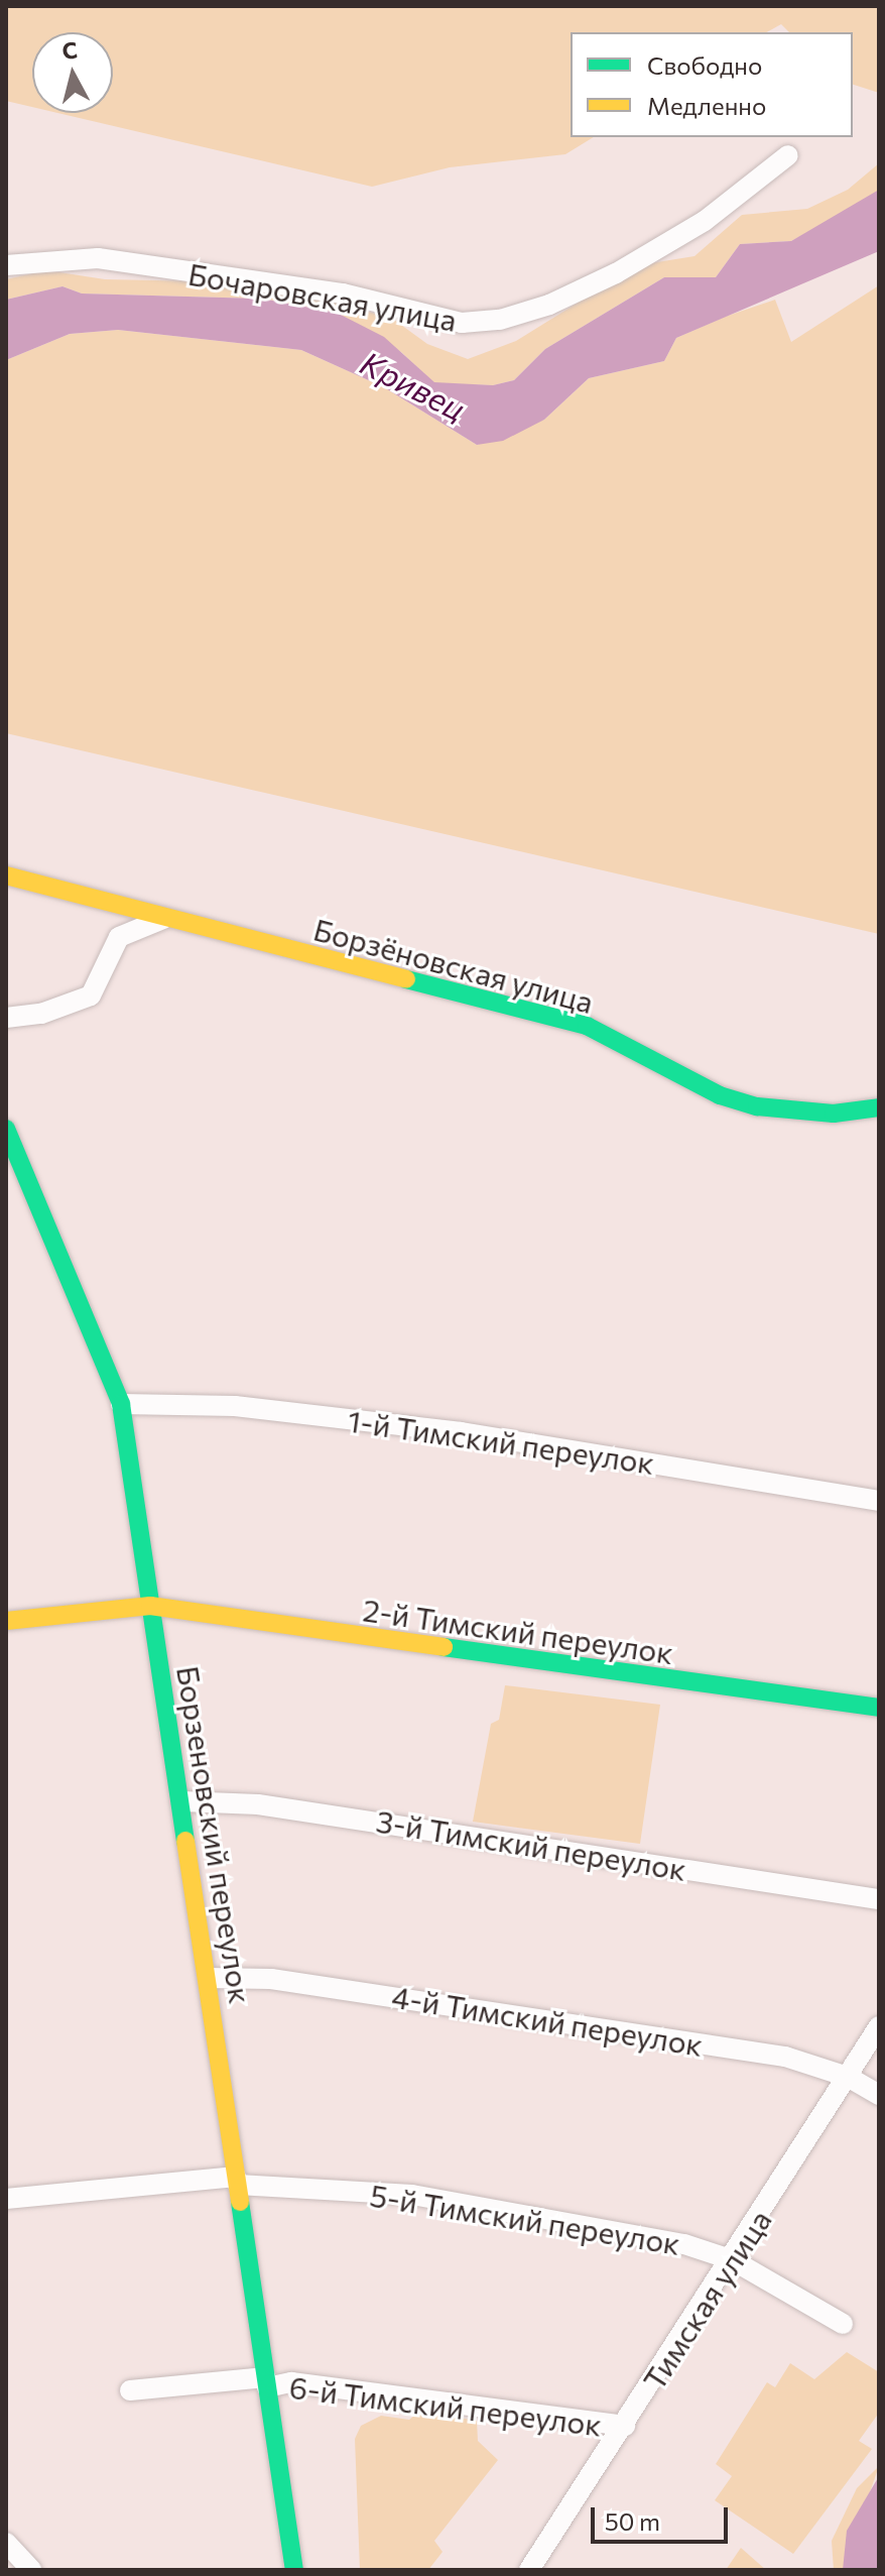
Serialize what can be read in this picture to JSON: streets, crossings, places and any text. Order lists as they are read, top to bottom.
{
  "streets": {
    "street": [
      "Бочаровская улица",
      "Борзёновская улица",
      "1-й Тимский переулок",
      "2-й Тимский переулок",
      "Борзеновский переулок",
      "3-й Тимский переулок",
      "4-й Тимский переулок",
      "5-й Тимский переулок",
      "Тимская улица",
      "6-й Тимский переулок"
    ]
  },
  "crossings": [
    ["1-й Тимский переулок", "Борзеновский переулок"],
    ["2-й Тимский переулок", "Борзеновский переулок"],
    ["Борзеновский переулок", "3-й Тимский переулок"],
    ["Борзеновский переулок", "4-й Тимский переулок"],
    ["Борзеновский переулок", "5-й Тимский переулок"],
    ["Борзеновский переулок", "6-й Тимский переулок"],
    ["4-й Тимский переулок", "Тимская улица"],
    ["5-й Тимский переулок", "Тимская улица"],
    ["Тимская улица", "6-й Тимский переулок"]
  ],
  "water": ["Кривец"],
  "legend": ["Свободно", "Медленно"],
  "scale_bar": "50 m",
  "north": "top"
}
